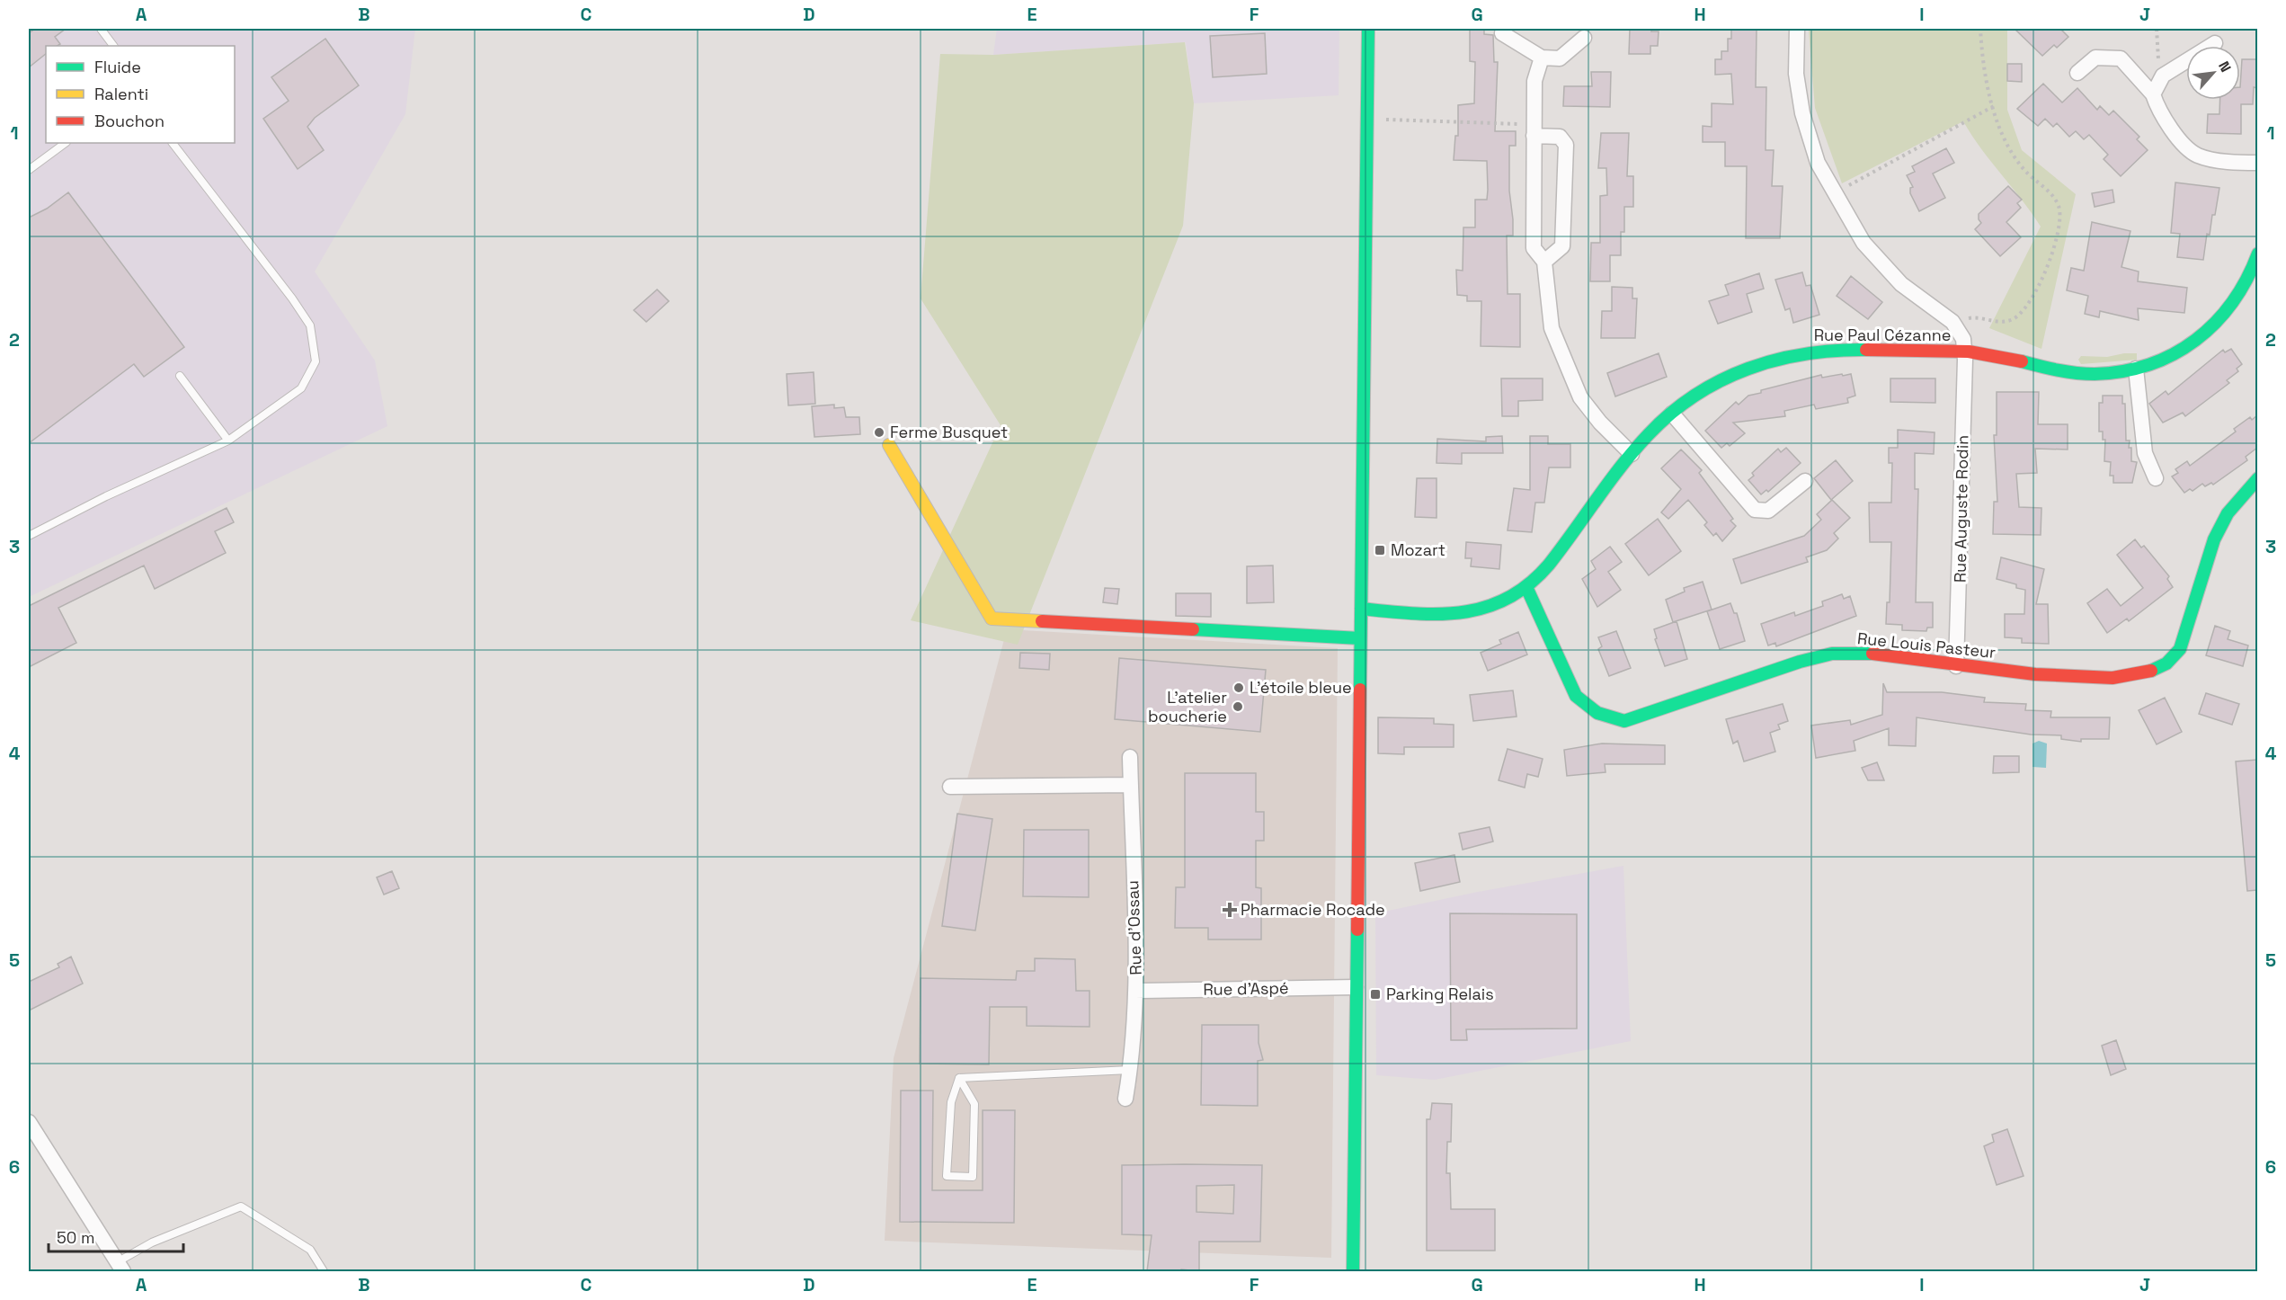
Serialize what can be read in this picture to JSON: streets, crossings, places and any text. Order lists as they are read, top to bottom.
{
  "streets": {
    "street": [
      "Rue Paul Cézanne",
      "Rue Auguste Rodin",
      "Rue Louis Pasteur",
      "Rue d'Ossau",
      "Rue d'Aspé"
    ]
  },
  "crossings": [
    ["Rue Paul Cézanne", "Rue Auguste Rodin"],
    ["Rue Paul Cézanne", "Rue Louis Pasteur"],
    ["Rue Auguste Rodin", "Rue Louis Pasteur"],
    ["Rue d'Ossau", "Rue d'Aspé"]
  ],
  "places": {
    "other": ["Ferme Busquet", "L'étoile bleue", "L'atelier boucherie"],
    "transit": ["Mozart", "Parking Relais"],
    "health": ["Pharmacie Rocade"]
  },
  "legend": ["Fluide", "Ralenti", "Bouchon"],
  "scale_bar": "50 m",
  "north": "top right",
  "grid": {
    "columns": [
      "A",
      "B",
      "C",
      "D",
      "E",
      "F",
      "G",
      "H",
      "I",
      "J"
    ],
    "rows": [
      "1",
      "2",
      "3",
      "4",
      "5",
      "6"
    ]
  }
}
